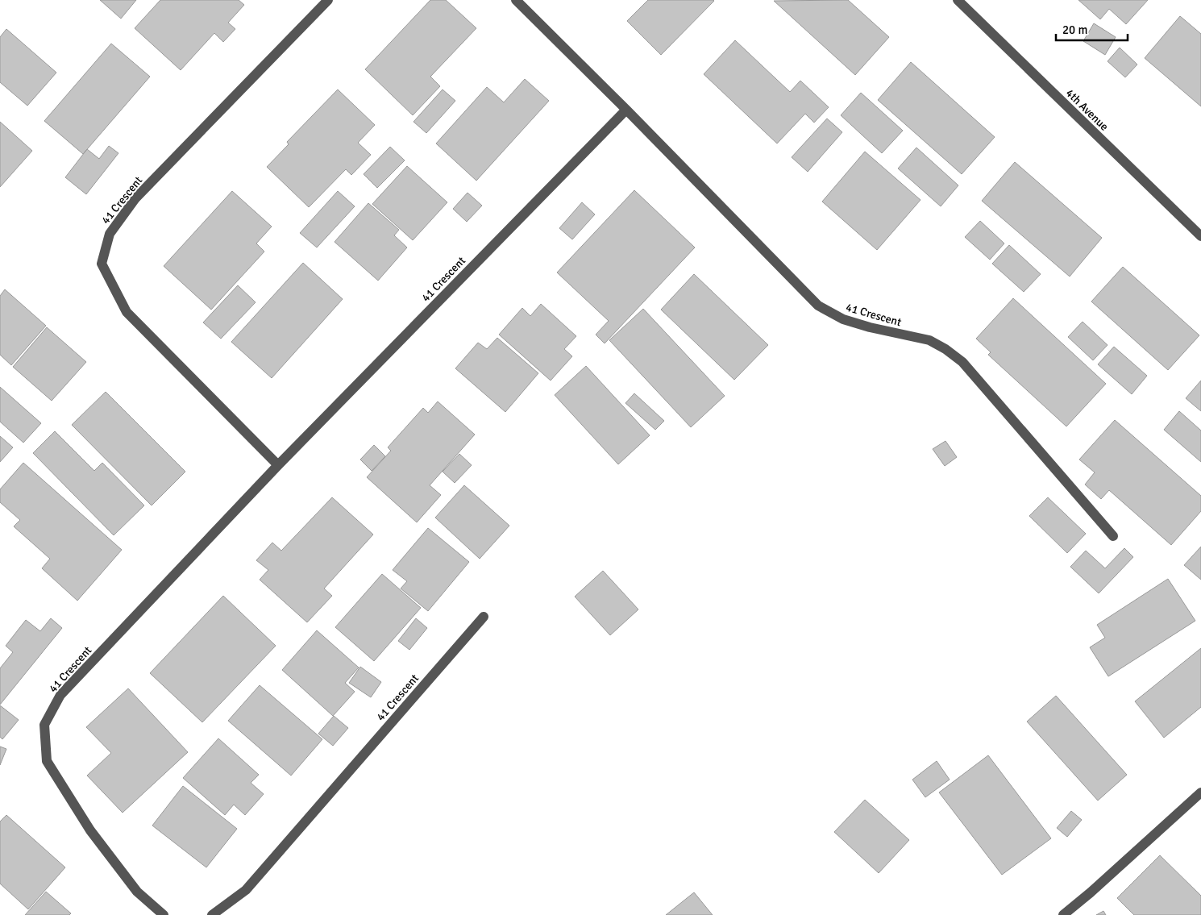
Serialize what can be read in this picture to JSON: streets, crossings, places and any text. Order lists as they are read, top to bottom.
{
  "streets": {
    "street": ["4th Avenue", "41 Crescent"]
  },
  "scale_bar": "20 m"
}
